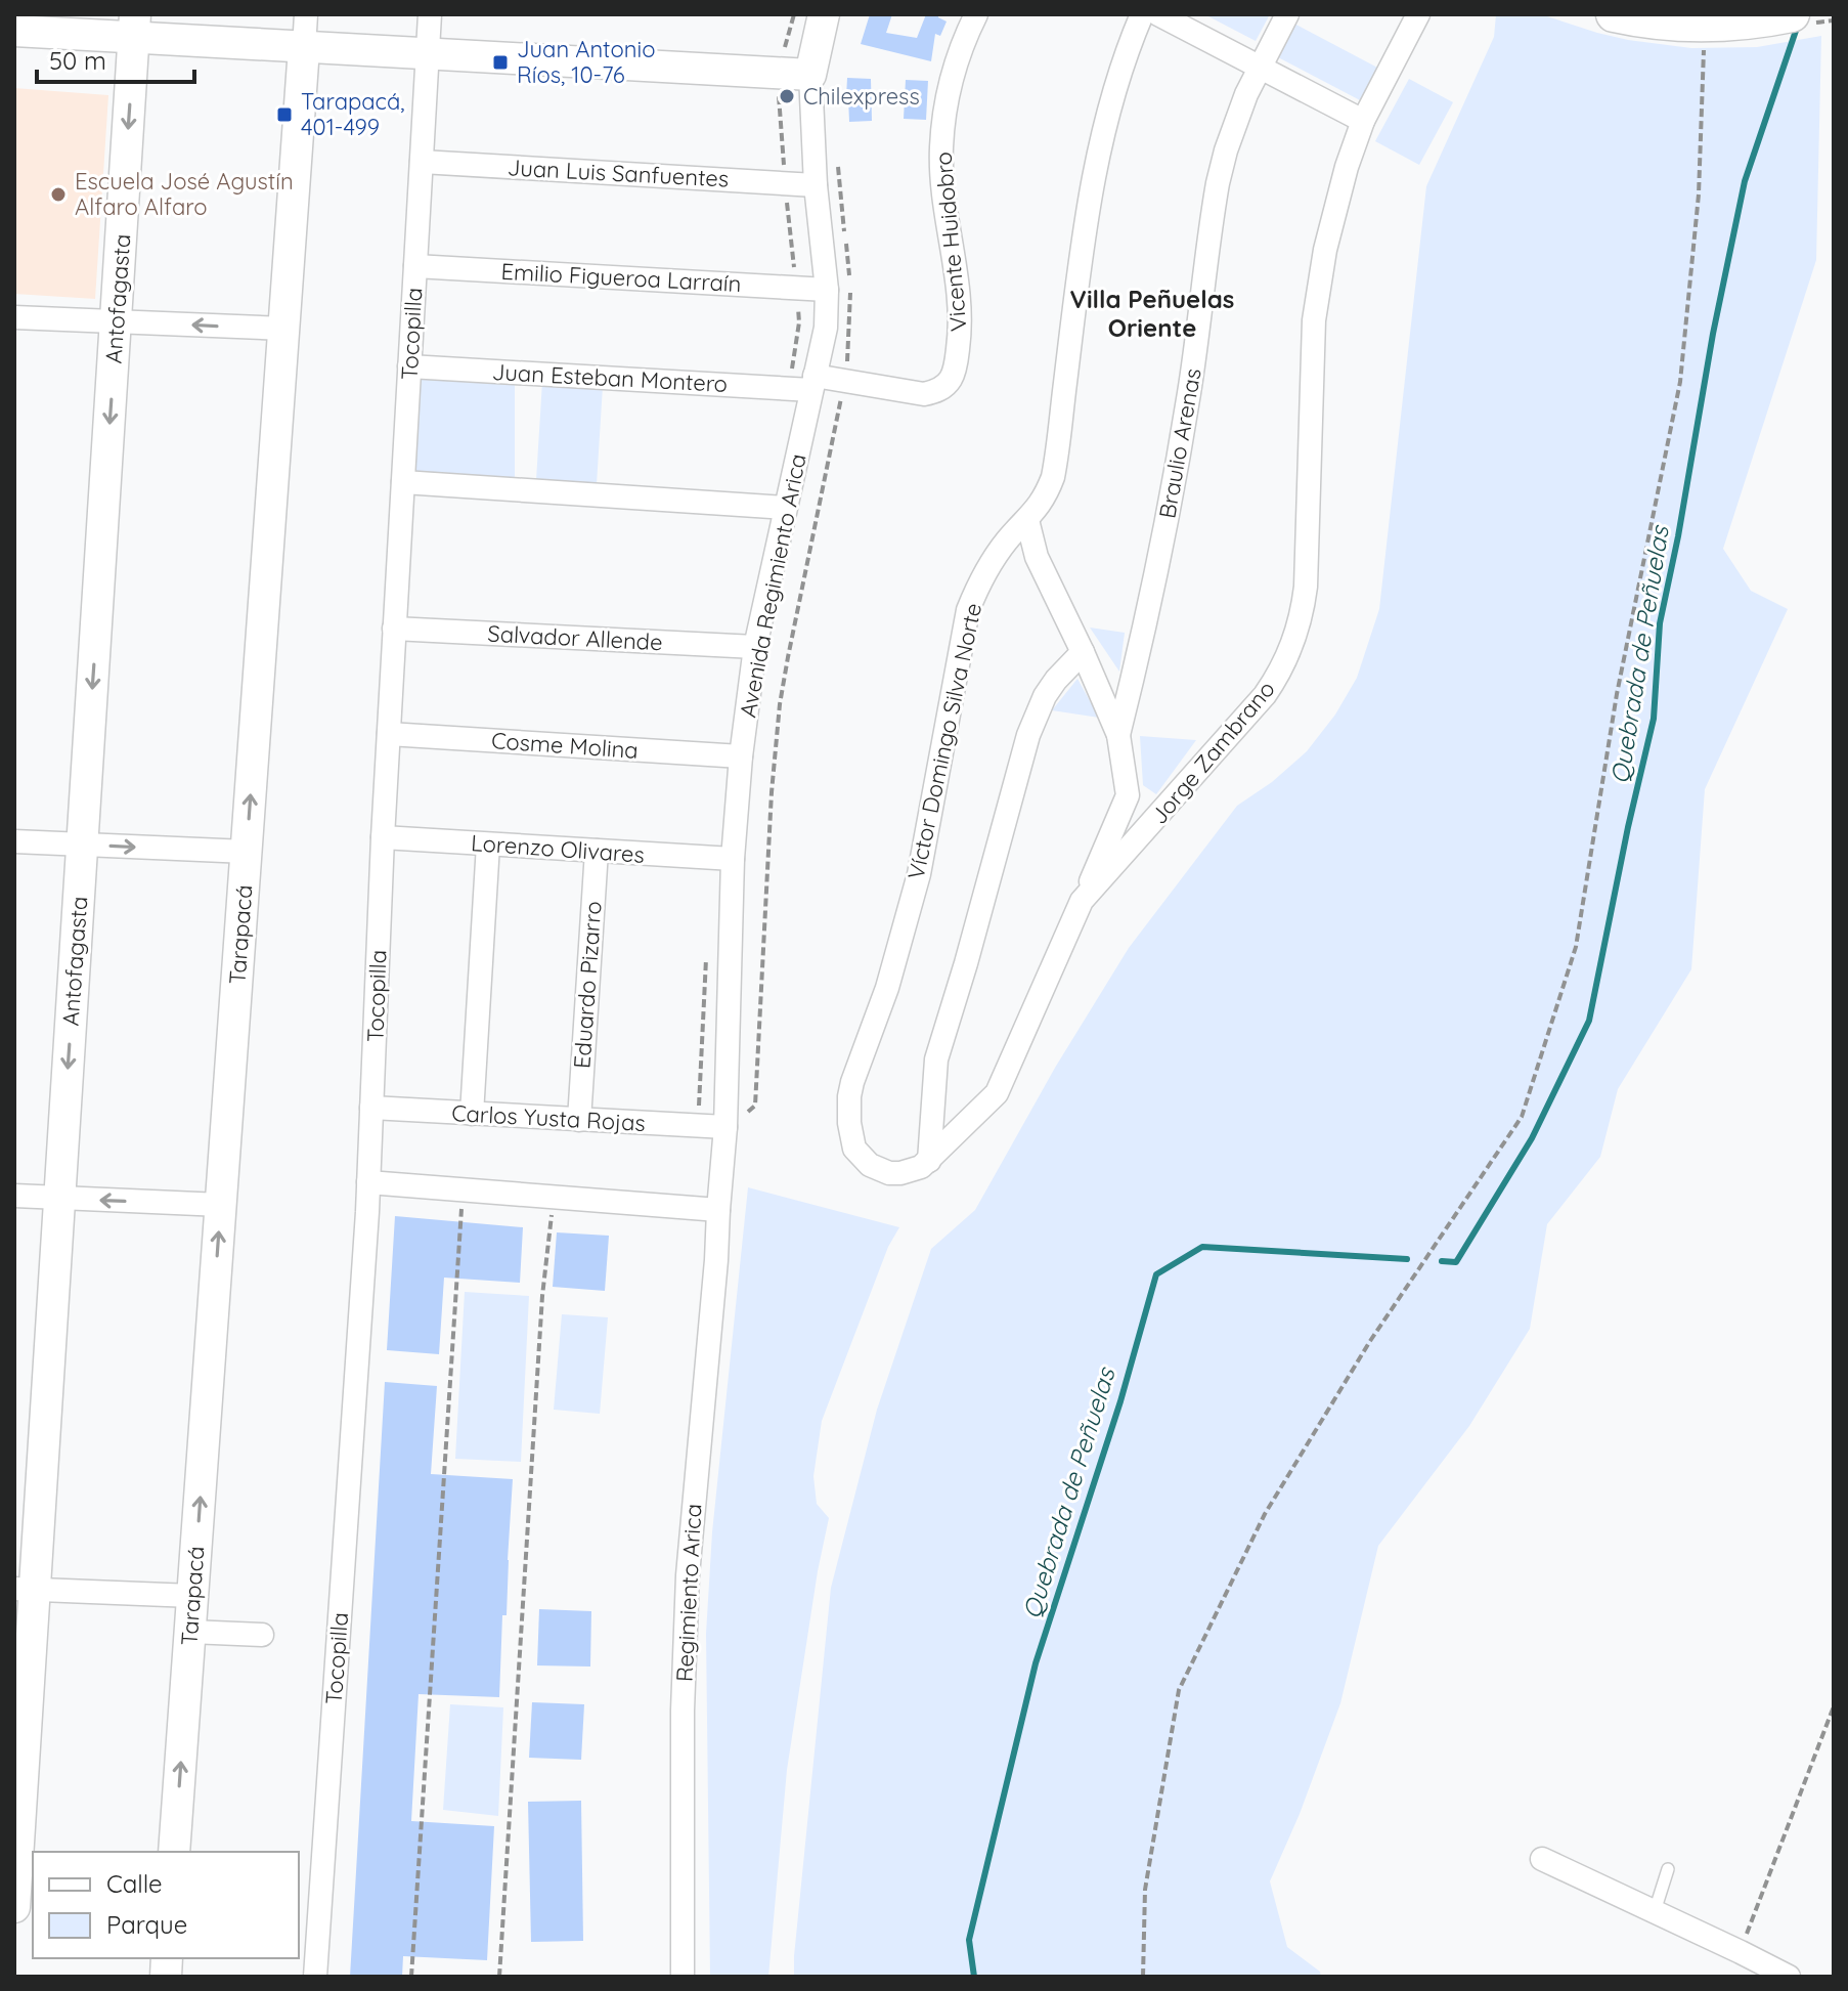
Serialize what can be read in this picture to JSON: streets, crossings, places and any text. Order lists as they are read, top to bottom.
{
  "streets": {
    "main road": ["Antofagasta", "Avenida Regimiento Arica", "Tarapacá"],
    "street": [
      "Juan Luis Sanfuentes",
      "Vicente Huidobro",
      "Emilio Figueroa Larraín",
      "Tocopilla",
      "Juan Esteban Montero",
      "Braulio Arenas",
      "Salvador Allende",
      "Víctor Domingo Silva Norte",
      "Cosme Molina",
      "Jorge Zambrano",
      "Lorenzo Olivares",
      "Eduardo Pizarro",
      "Carlos Yusta Rojas",
      "Regimiento Arica"
    ]
  },
  "crossings": [
    ["Juan Luis Sanfuentes", "Tocopilla"],
    ["Juan Luis Sanfuentes", "Avenida Regimiento Arica"],
    ["Vicente Huidobro", "Juan Esteban Montero"],
    ["Vicente Huidobro", "Avenida Regimiento Arica"],
    ["Emilio Figueroa Larraín", "Tocopilla"],
    ["Emilio Figueroa Larraín", "Avenida Regimiento Arica"],
    ["Tocopilla", "Juan Esteban Montero"],
    ["Tocopilla", "Salvador Allende"],
    ["Tocopilla", "Cosme Molina"],
    ["Tocopilla", "Lorenzo Olivares"],
    ["Tocopilla", "Carlos Yusta Rojas"],
    ["Juan Esteban Montero", "Avenida Regimiento Arica"],
    ["Avenida Regimiento Arica", "Salvador Allende"],
    ["Avenida Regimiento Arica", "Cosme Molina"],
    ["Avenida Regimiento Arica", "Lorenzo Olivares"],
    ["Avenida Regimiento Arica", "Carlos Yusta Rojas"],
    ["Avenida Regimiento Arica", "Regimiento Arica"],
    ["Víctor Domingo Silva Norte", "Jorge Zambrano"],
    ["Lorenzo Olivares", "Eduardo Pizarro"],
    ["Eduardo Pizarro", "Carlos Yusta Rojas"]
  ],
  "one_way": ["Antofagasta", "Tarapacá"],
  "districts": ["Villa Peñuelas Oriente"],
  "water": ["Quebrada de Peñuelas"],
  "places": {
    "transit": ["Juan Antonio Ríos, 10-76", "Tarapacá, 401-499"],
    "other": ["Chilexpress", "Escuela José Agustín Alfaro Alfaro"]
  },
  "legend": ["Calle", "Parque"],
  "scale_bar": "50 m"
}
